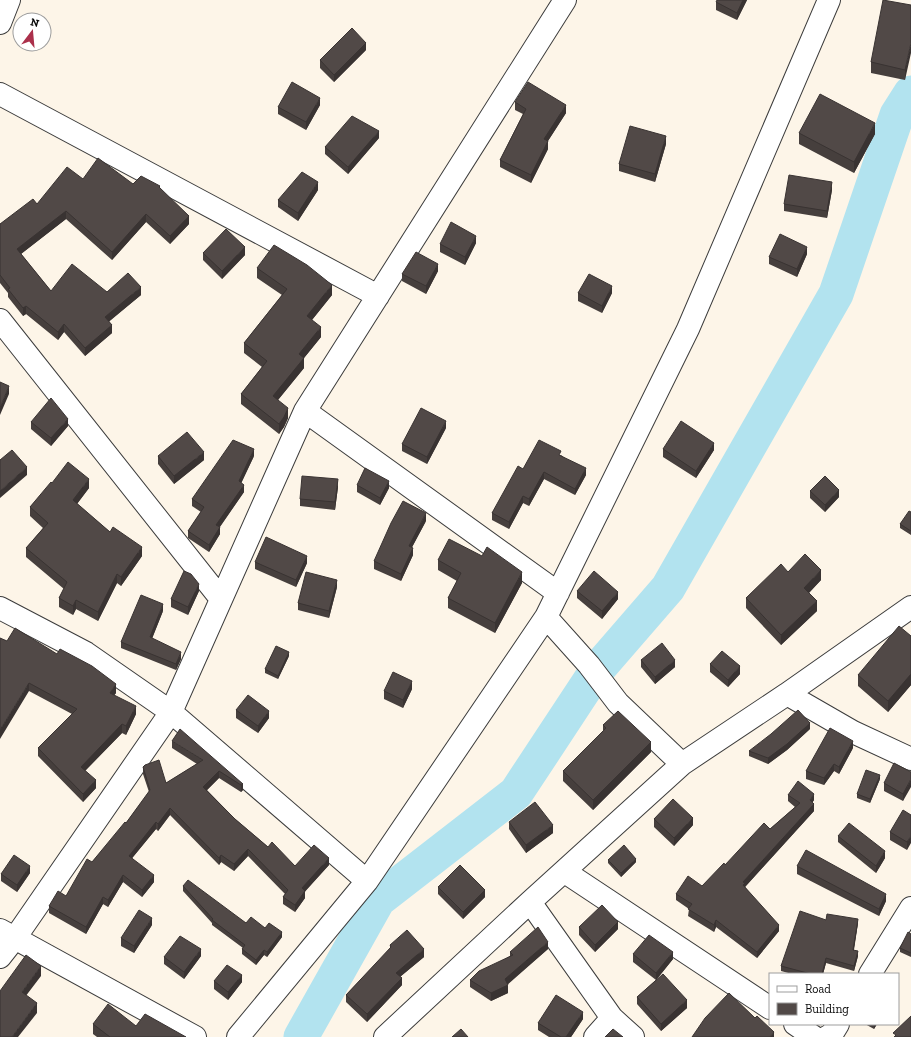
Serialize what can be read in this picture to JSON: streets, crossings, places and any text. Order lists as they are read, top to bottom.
{
  "legend": ["Road", "Building"],
  "north": "top"
}
